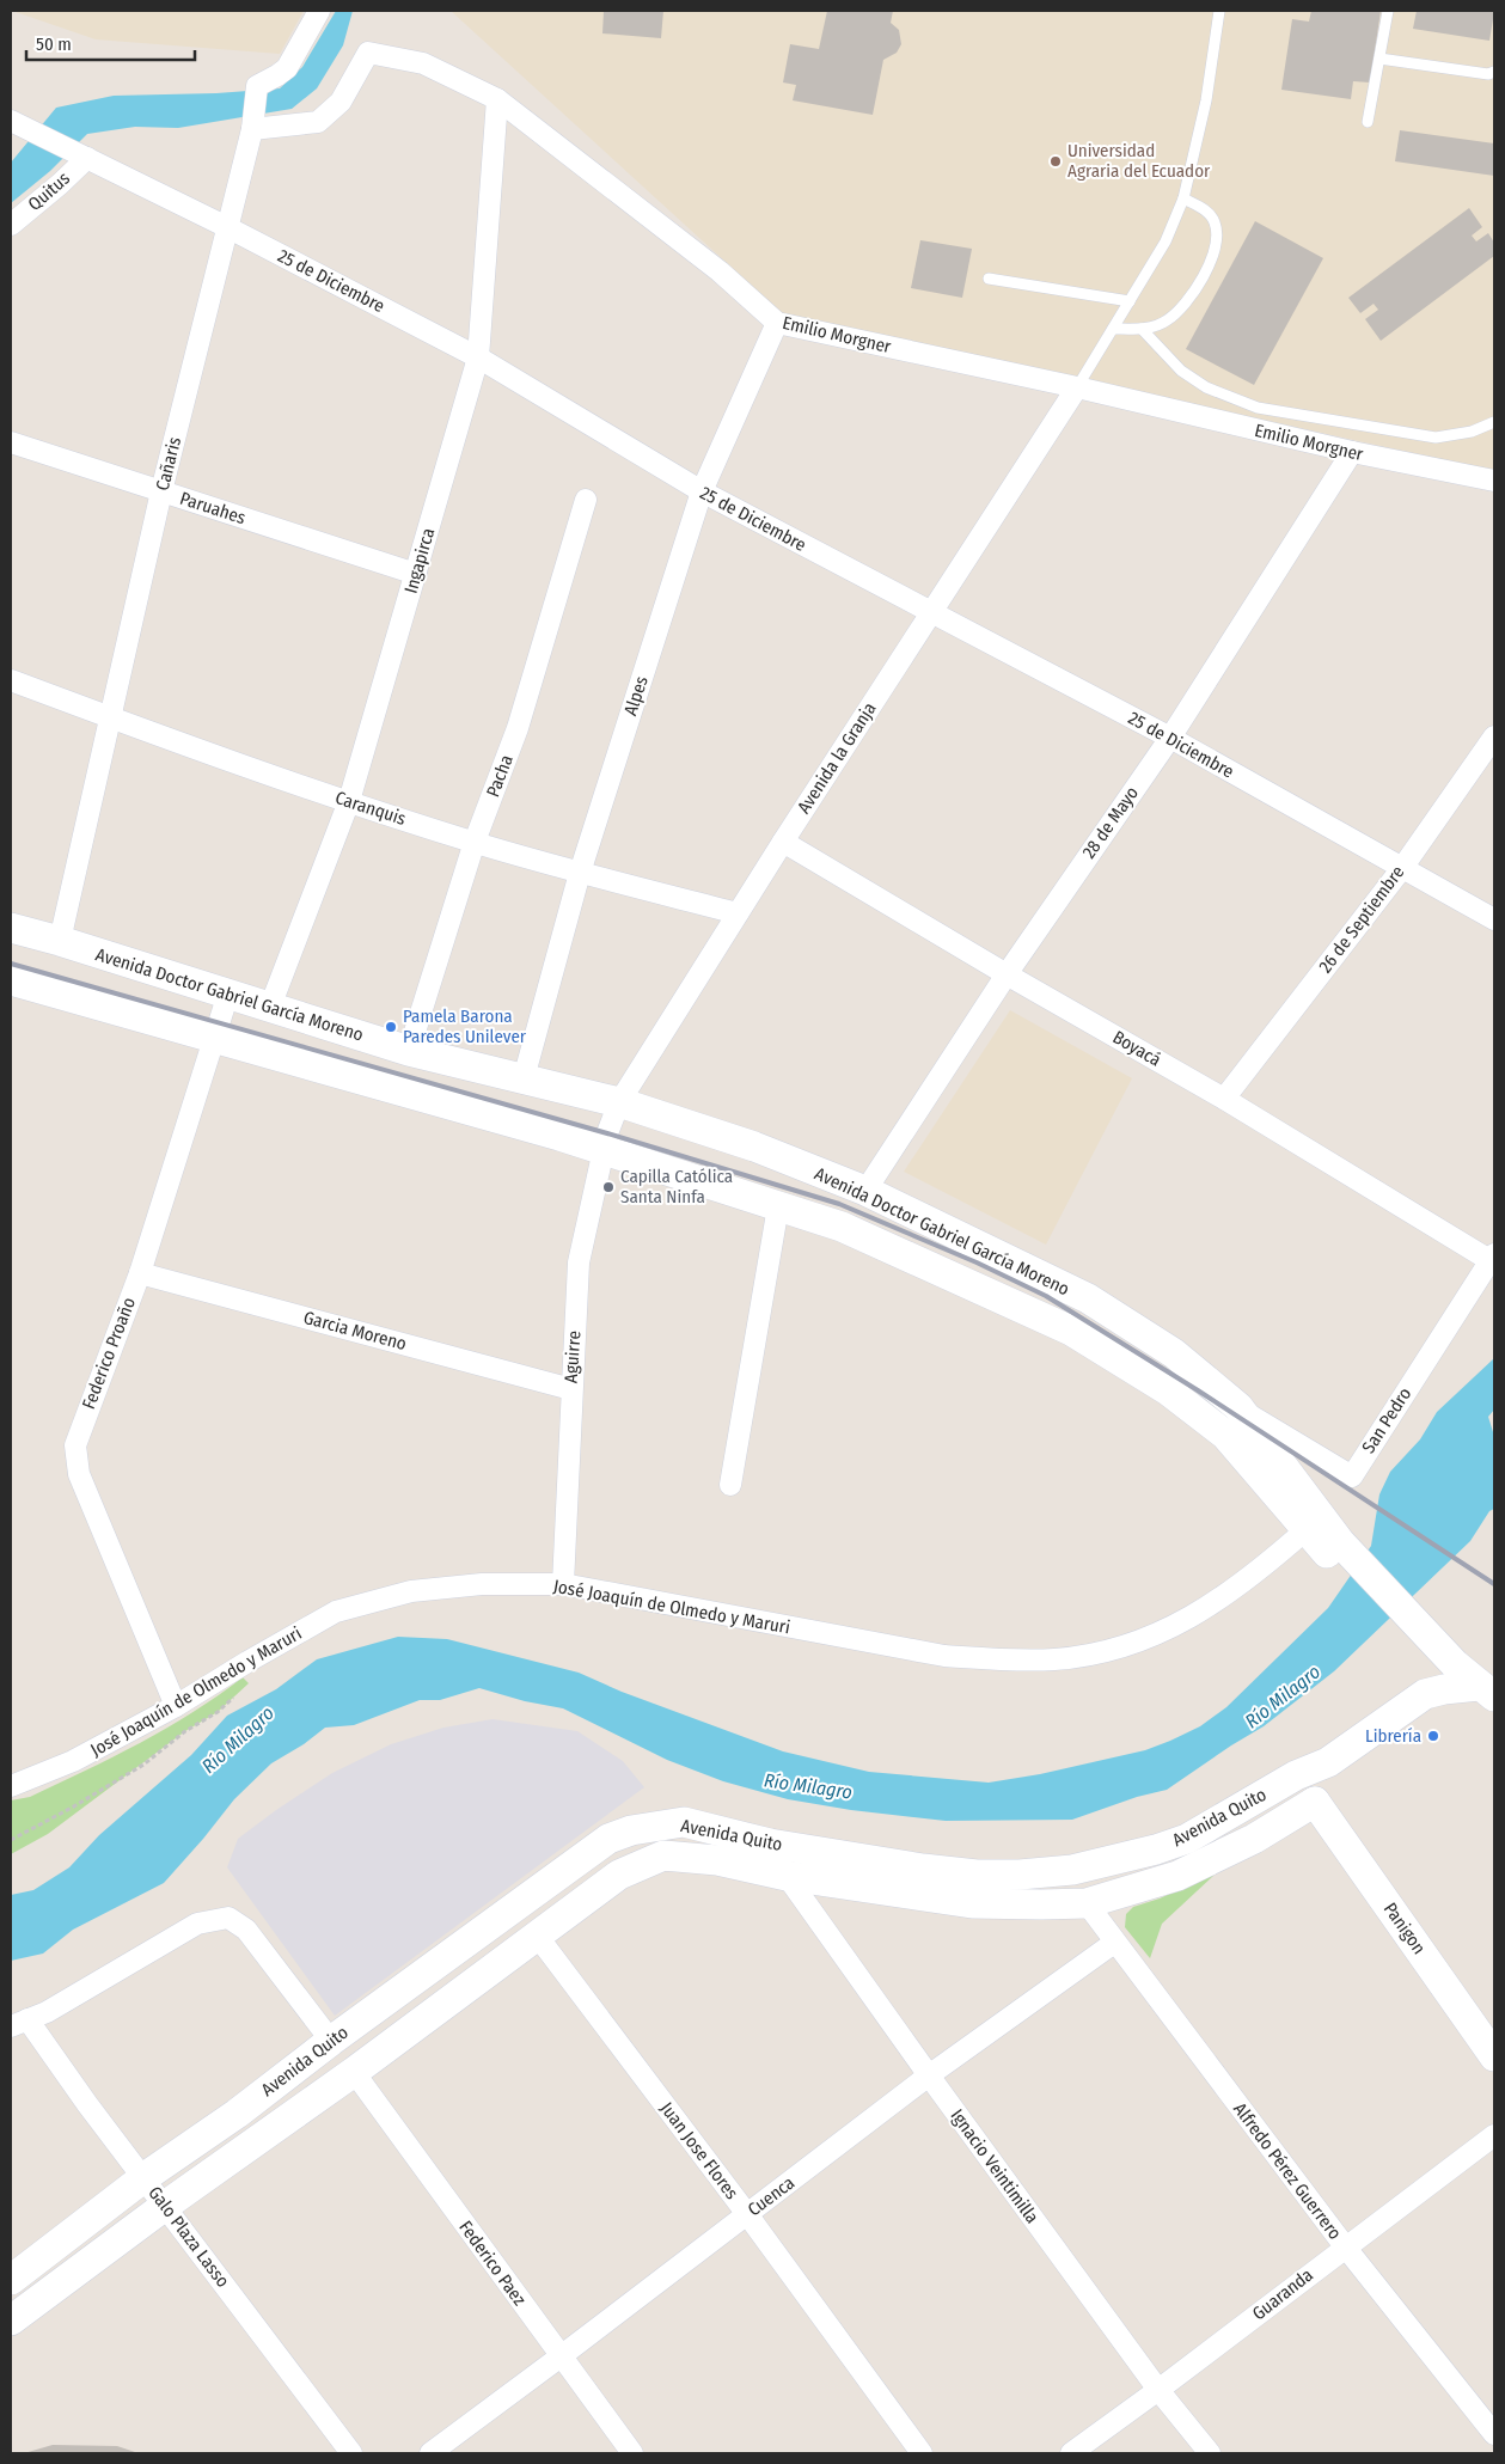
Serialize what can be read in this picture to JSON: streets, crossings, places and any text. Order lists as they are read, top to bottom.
{
  "streets": {
    "main road": ["Avenida Doctor Gabriel García Moreno", "Avenida Quito", "Panigon"],
    "street": [
      "Quitus",
      "25 de Diciembre",
      "Emilio Morgner",
      "Cañaris",
      "Paruahes",
      "Ingapirca",
      "Alpes",
      "Avenida la Granja",
      "Pacha",
      "Caranquis",
      "28 de Mayo",
      "26 de Septiembre",
      "Boyacá",
      "Garcia Moreno",
      "Federico Proaño",
      "Aguirre",
      "San Pedro",
      "José Joaquín de Olmedo y Maruri",
      "Juan Jose Flores",
      "Ignacio Veintimilla",
      "Alfredo Pérez Guerrero",
      "Cuenca",
      "Galo Plaza Lasso",
      "Federico Paez",
      "Guaranda"
    ]
  },
  "crossings": [
    ["Quitus", "25 de Diciembre"],
    ["25 de Diciembre", "Cañaris"],
    ["25 de Diciembre", "Ingapirca"],
    ["25 de Diciembre", "Alpes"],
    ["25 de Diciembre", "Avenida la Granja"],
    ["25 de Diciembre", "28 de Mayo"],
    ["25 de Diciembre", "26 de Septiembre"],
    ["Emilio Morgner", "Cañaris"],
    ["Emilio Morgner", "Ingapirca"],
    ["Emilio Morgner", "Alpes"],
    ["Emilio Morgner", "Avenida la Granja"],
    ["Emilio Morgner", "28 de Mayo"],
    ["Cañaris", "Paruahes"],
    ["Cañaris", "Caranquis"],
    ["Cañaris", "Avenida Doctor Gabriel García Moreno"],
    ["Paruahes", "Ingapirca"],
    ["Ingapirca", "Caranquis"],
    ["Ingapirca", "Avenida Doctor Gabriel García Moreno"],
    ["Alpes", "Caranquis"],
    ["Alpes", "Avenida Doctor Gabriel García Moreno"],
    ["Avenida la Granja", "Caranquis"],
    ["Avenida la Granja", "Avenida Doctor Gabriel García Moreno"],
    ["Avenida la Granja", "Boyacá"],
    ["Avenida la Granja", "Aguirre"],
    ["Pacha", "Caranquis"],
    ["Pacha", "Avenida Doctor Gabriel García Moreno"],
    ["28 de Mayo", "Avenida Doctor Gabriel García Moreno"],
    ["28 de Mayo", "Boyacá"],
    ["26 de Septiembre", "Boyacá"],
    ["Avenida Doctor Gabriel García Moreno", "Federico Proaño"],
    ["Avenida Doctor Gabriel García Moreno", "Aguirre"],
    ["Avenida Doctor Gabriel García Moreno", "San Pedro"],
    ["Avenida Doctor Gabriel García Moreno", "José Joaquín de Olmedo y Maruri"],
    ["Avenida Doctor Gabriel García Moreno", "Avenida Quito"],
    ["Boyacá", "San Pedro"],
    ["Garcia Moreno", "Federico Proaño"],
    ["Garcia Moreno", "Aguirre"],
    ["Federico Proaño", "José Joaquín de Olmedo y Maruri"],
    ["Aguirre", "José Joaquín de Olmedo y Maruri"],
    ["Avenida Quito", "Panigon"],
    ["Avenida Quito", "Juan Jose Flores"],
    ["Avenida Quito", "Ignacio Veintimilla"],
    ["Avenida Quito", "Alfredo Pérez Guerrero"],
    ["Avenida Quito", "Galo Plaza Lasso"],
    ["Avenida Quito", "Federico Paez"],
    ["Juan Jose Flores", "Cuenca"],
    ["Ignacio Veintimilla", "Cuenca"],
    ["Ignacio Veintimilla", "Guaranda"],
    ["Alfredo Pérez Guerrero", "Cuenca"],
    ["Alfredo Pérez Guerrero", "Guaranda"],
    ["Cuenca", "Federico Paez"]
  ],
  "water": ["Río Milagro"],
  "places": [
    "Universidad Agraria del Ecuador",
    "Pamela Barona Paredes Unilever",
    "Capilla Católica Santa Ninfa",
    "Librería"
  ],
  "scale_bar": "50 m"
}
